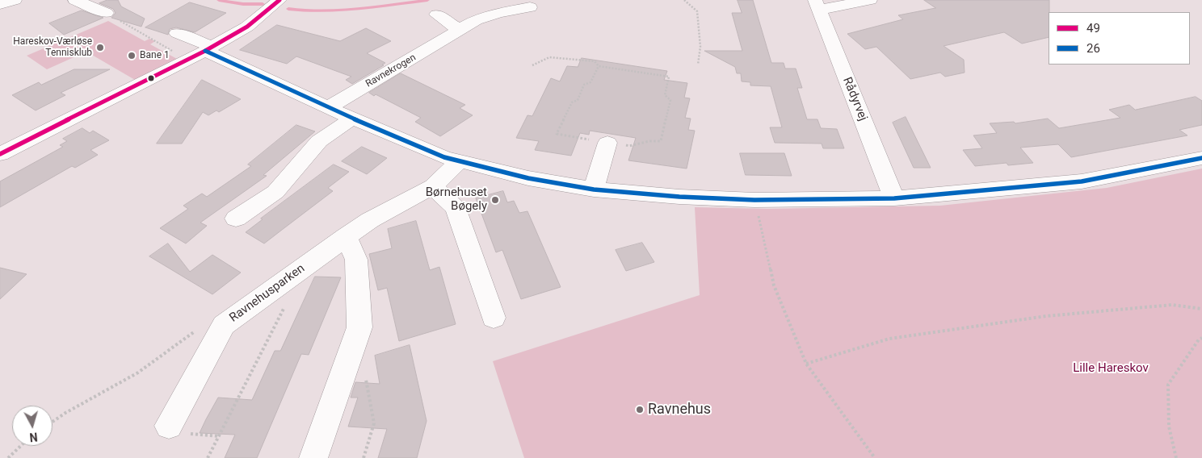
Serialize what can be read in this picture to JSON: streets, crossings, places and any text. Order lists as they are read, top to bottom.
{
  "streets": {
    "street": ["Ravnekrogen", "Rådyrvej", "Ravnehusparken"]
  },
  "parks": ["Lille Hareskov"],
  "places": [
    "Hareskov-Værløse Tennisklub",
    "Bane 1",
    "Børnehuset Bøgely",
    "Ravnehus"
  ],
  "lines": ["transit line 49", "transit line 26"],
  "legend": ["49", "26"],
  "north": "bottom"
}
